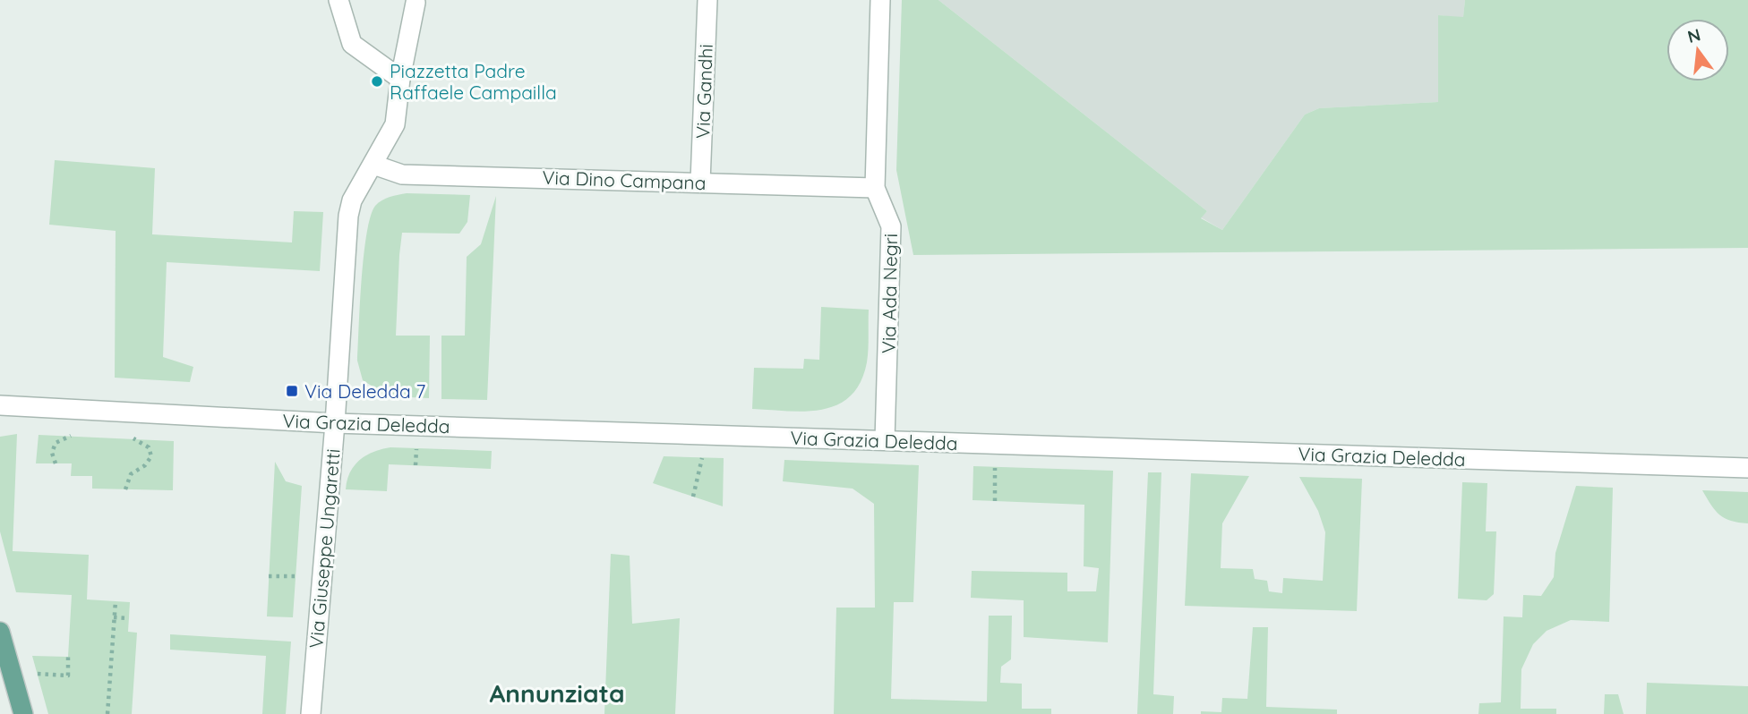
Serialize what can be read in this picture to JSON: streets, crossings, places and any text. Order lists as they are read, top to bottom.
{
  "streets": {
    "street": [
      "Via Gandhi",
      "Via Dino Campana",
      "Via Ada Negri",
      "Via Grazia Deledda",
      "Via Giuseppe Ungaretti"
    ]
  },
  "crossings": [
    ["Via Gandhi", "Via Dino Campana"],
    ["Via Dino Campana", "Via Ada Negri"],
    ["Via Dino Campana", "Via Giuseppe Ungaretti"],
    ["Via Ada Negri", "Via Grazia Deledda"],
    ["Via Grazia Deledda", "Via Giuseppe Ungaretti"]
  ],
  "districts": ["Annunziata"],
  "places": {
    "other": ["Piazzetta Padre Raffaele Campailla"],
    "transit": ["Via Deledda 7"]
  },
  "north": "top"
}
